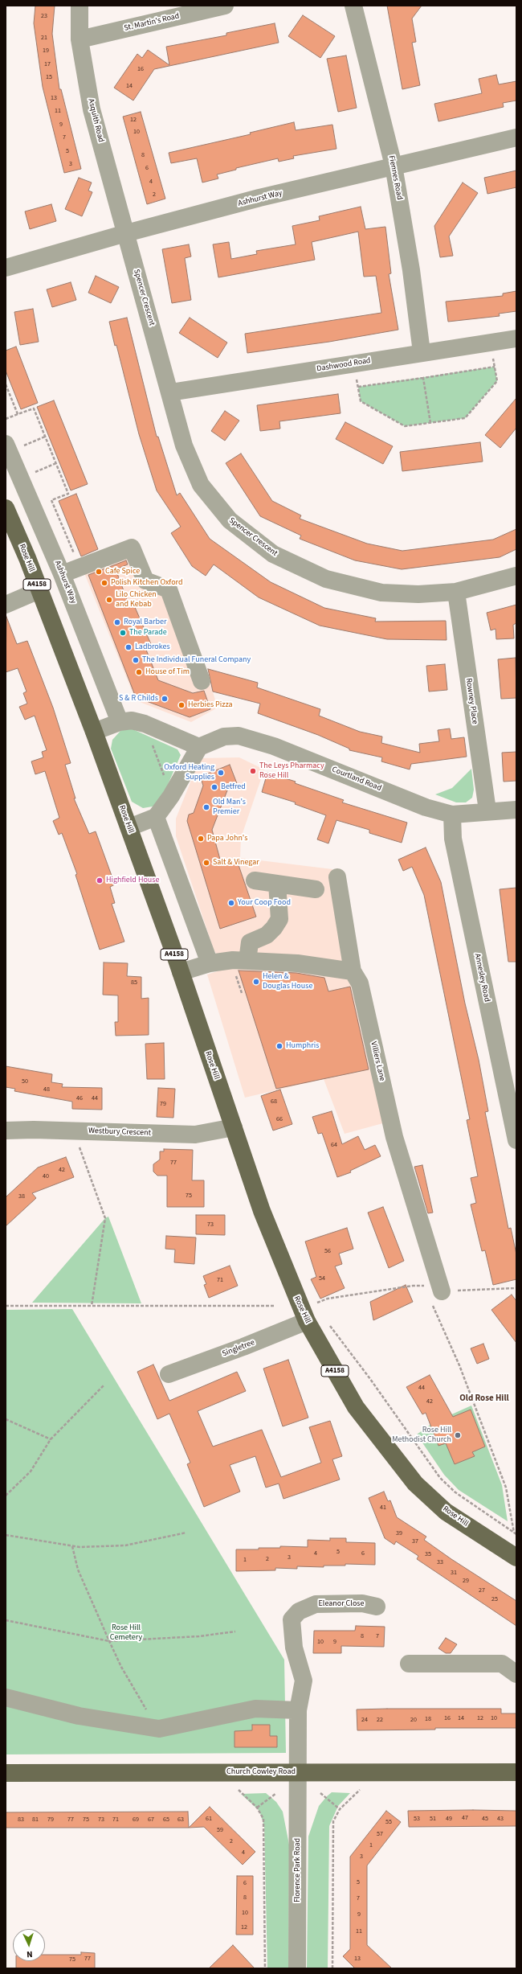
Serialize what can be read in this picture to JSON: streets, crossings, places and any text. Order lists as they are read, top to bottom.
{
  "streets": {
    "main road": ["Rose Hill", "A4158", "Church Cowley Road"],
    "street": [
      "St. Martin's Road",
      "Asquith Road",
      "Fiennes Road",
      "Ashhurst Way",
      "Spencer Crescent",
      "Dashwood Road",
      "Rowney Place",
      "Courtland Road",
      "Annesley Road",
      "Villiers Lane",
      "Westbury Crescent",
      "Singletree",
      "Eleanor Close",
      "Florence Park Road"
    ]
  },
  "crossings": [
    ["St. Martin's Road", "Asquith Road"],
    ["Asquith Road", "Ashhurst Way"],
    ["Asquith Road", "Spencer Crescent"],
    ["Fiennes Road", "Ashhurst Way"],
    ["Fiennes Road", "Dashwood Road"],
    ["Ashhurst Way", "Spencer Crescent"],
    ["Spencer Crescent", "Dashwood Road"],
    ["Spencer Crescent", "Rowney Place"],
    ["Rose Hill", "Westbury Crescent"],
    ["Rose Hill", "Singletree"],
    ["Rowney Place", "Courtland Road"],
    ["Courtland Road", "Annesley Road"],
    ["Eleanor Close", "Church Cowley Road"],
    ["Eleanor Close", "Florence Park Road"],
    ["Church Cowley Road", "Florence Park Road"]
  ],
  "districts": ["Old Rose Hill"],
  "parks": ["Rose Hill Cemetery"],
  "places": [
    "Cafe Spice",
    "Polish Kitchen Oxford",
    "Lilo Chicken and Kebab",
    "Royal Barber",
    "The Parade",
    "Ladbrokes",
    "The Individual Funeral Company",
    "House of Tim",
    "S & R Childs",
    "Herbies Pizza",
    "The Leys Pharmacy Rose Hill",
    "Oxford Heating Supplies",
    "Betfred",
    "Old Man's Premier",
    "Papa John's",
    "Salt & Vinegar",
    "Highfield House",
    "Your Coop Food",
    "Helen & Douglas House",
    "Humphris",
    "Rose Hill Methodist Church"
  ],
  "house_numbers": [
    "23",
    "21",
    "19",
    "17",
    "16",
    "15",
    "14",
    "13",
    "11",
    "12",
    "9",
    "10",
    "7",
    "5",
    "8",
    "3",
    "6",
    "4",
    "2",
    "85",
    "50",
    "48",
    "46",
    "44",
    "68",
    "79",
    "66",
    "64",
    "77",
    "42",
    "40",
    "75",
    "38",
    "73",
    "56",
    "54",
    "71",
    "44",
    "42",
    "41",
    "39",
    "37",
    "5",
    "4",
    "6",
    "35",
    "3",
    "2",
    "1",
    "33",
    "31",
    "29",
    "27",
    "25",
    "8",
    "7",
    "10",
    "9",
    "16",
    "14",
    "12",
    "10",
    "18",
    "24",
    "22",
    "20",
    "47",
    "61",
    "53",
    "51",
    "49",
    "45",
    "43",
    "83",
    "81",
    "79",
    "77",
    "75",
    "73",
    "71",
    "69",
    "67",
    "65",
    "63",
    "55",
    "59",
    "57",
    "2",
    "1",
    "4",
    "3",
    "5",
    "6",
    "8",
    "7",
    "10",
    "9",
    "12",
    "11",
    "77",
    "13",
    "75"
  ],
  "north": "bottom"
}
